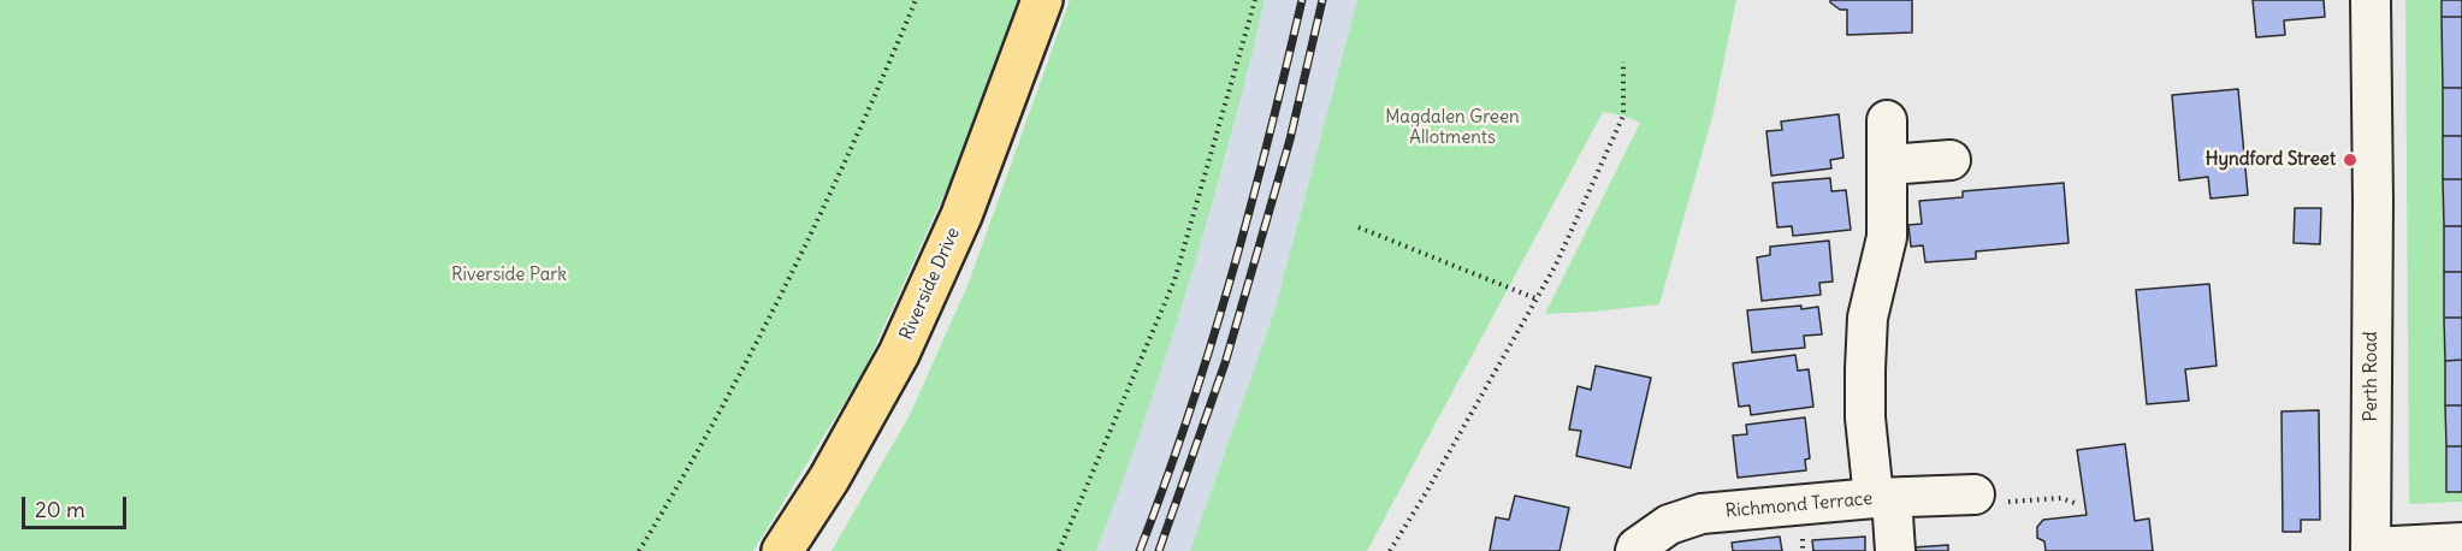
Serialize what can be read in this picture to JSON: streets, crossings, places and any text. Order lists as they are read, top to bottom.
{
  "streets": {
    "main road": ["Riverside Drive"],
    "street": ["Perth Road", "Richmond Terrace"]
  },
  "parks": ["Magdalen Green Allotments", "Riverside Park"],
  "places": ["Hyndford Street"],
  "scale_bar": "20 m"
}
